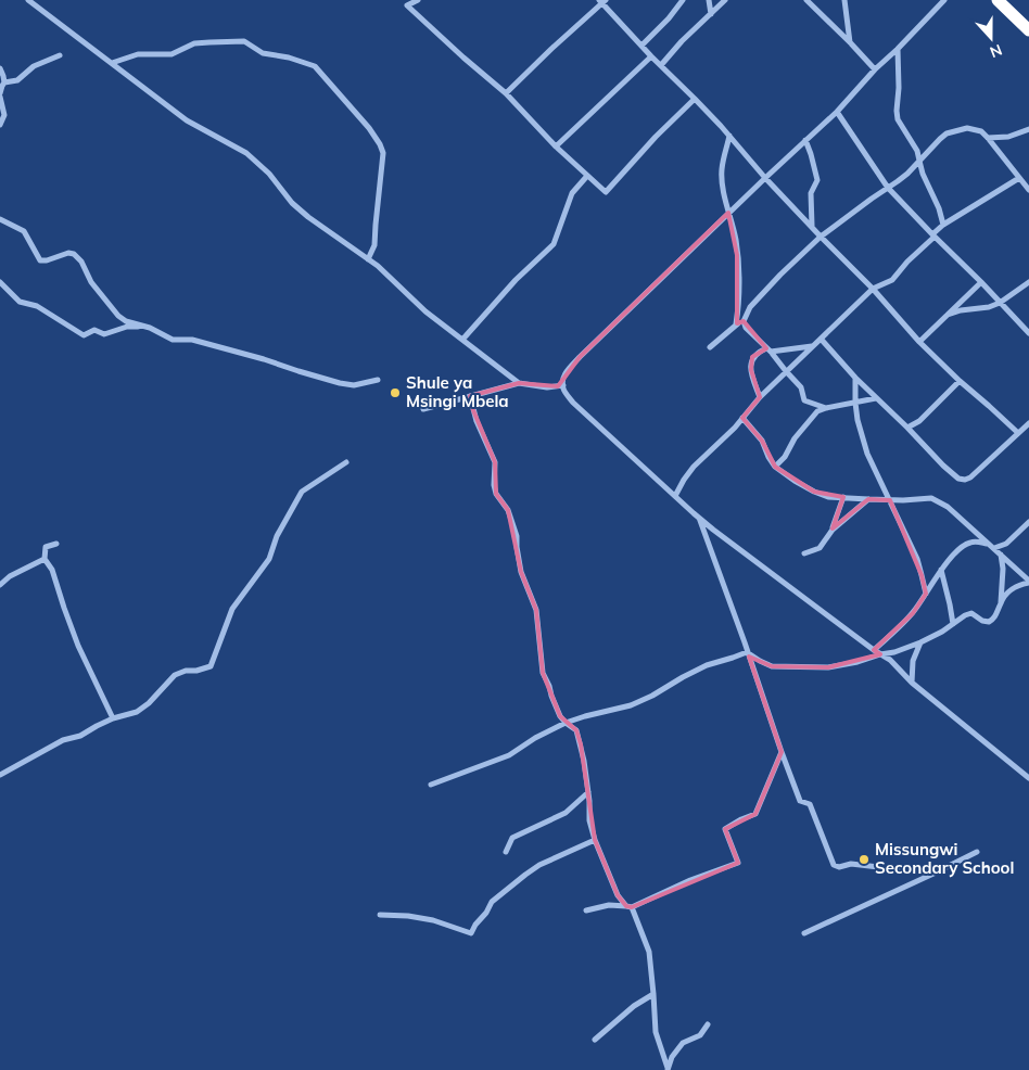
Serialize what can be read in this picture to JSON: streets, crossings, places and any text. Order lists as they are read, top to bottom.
{
  "places": ["Shule ya Msingi Mbela", "Missungwi Secondary School"],
  "north": "bottom"
}
